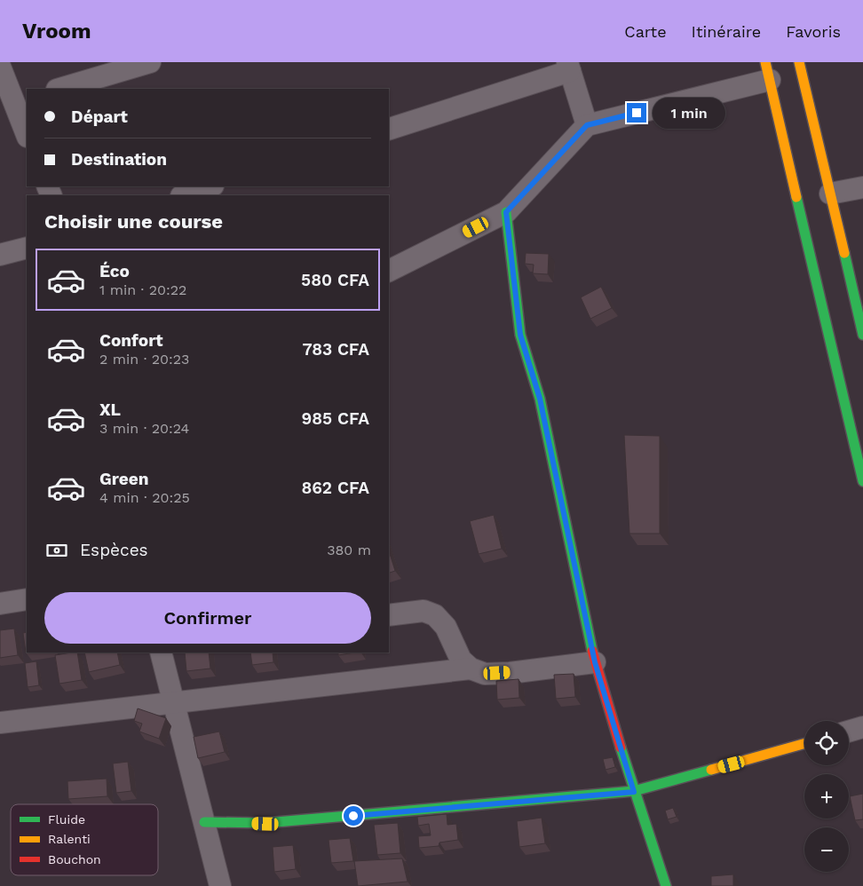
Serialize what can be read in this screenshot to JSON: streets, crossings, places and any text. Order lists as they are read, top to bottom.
{
  "legend": ["Fluide", "Ralenti", "Bouchon"],
  "page": {
    "header": "Vroom",
    "nav": ["Carte", "Itinéraire", "Favoris"],
    "banner": ["Départ", "Destination"],
    "bubble": "1 min",
    "heading": "Choisir une course",
    "list": [
      {
        "name": "Éco",
        "note": "1 min · 20:22",
        "value": "580 CFA"
      },
      {
        "name": "Confort",
        "note": "2 min · 20:23",
        "value": "783 CFA"
      },
      {
        "name": "XL",
        "note": "3 min · 20:24",
        "value": "985 CFA"
      },
      {
        "name": "Green",
        "note": "4 min · 20:25",
        "value": "862 CFA"
      }
    ],
    "pay": ["Espèces", "380 m"],
    "buttons": "Confirmer",
    "map_buttons": ["+", "−"]
  }
}
